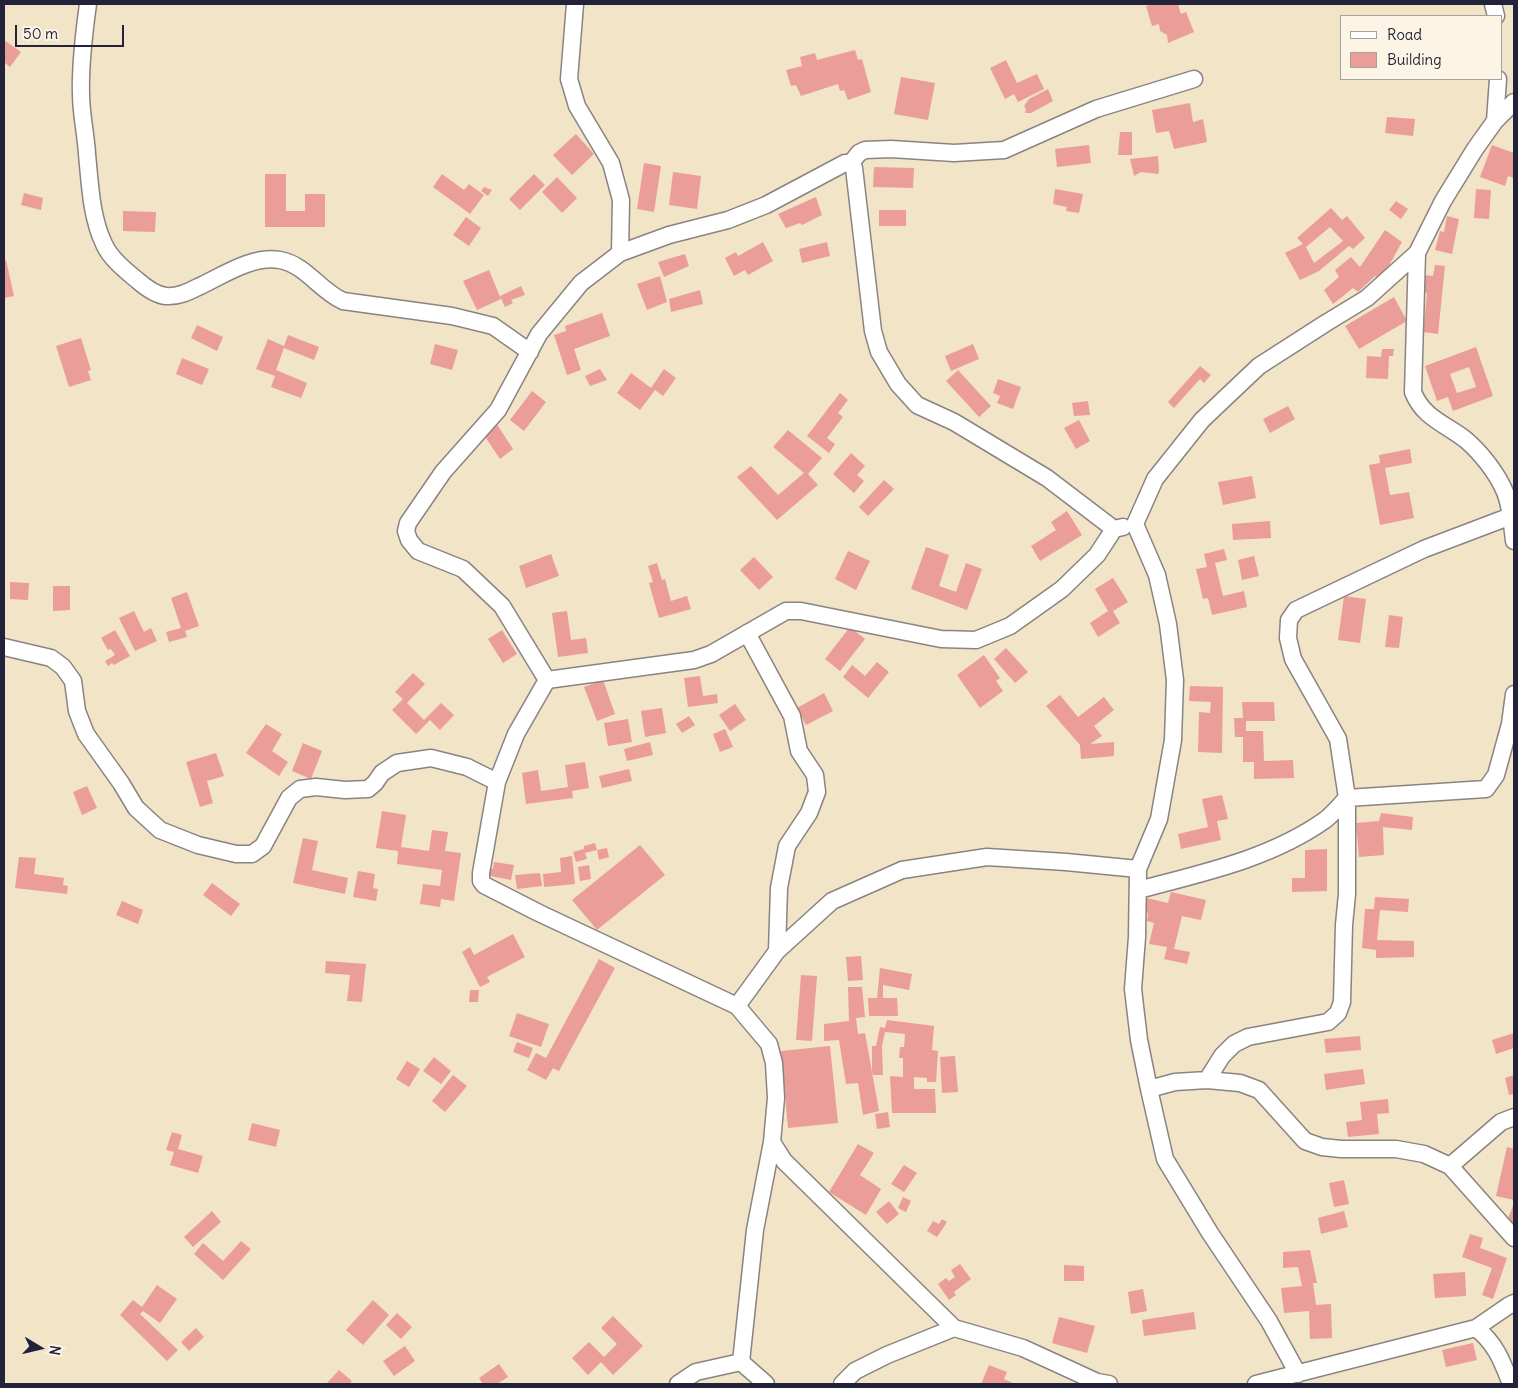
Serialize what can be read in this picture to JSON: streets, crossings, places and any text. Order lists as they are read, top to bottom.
{
  "legend": ["Road", "Building"],
  "scale_bar": "50 m",
  "north": "right"
}
